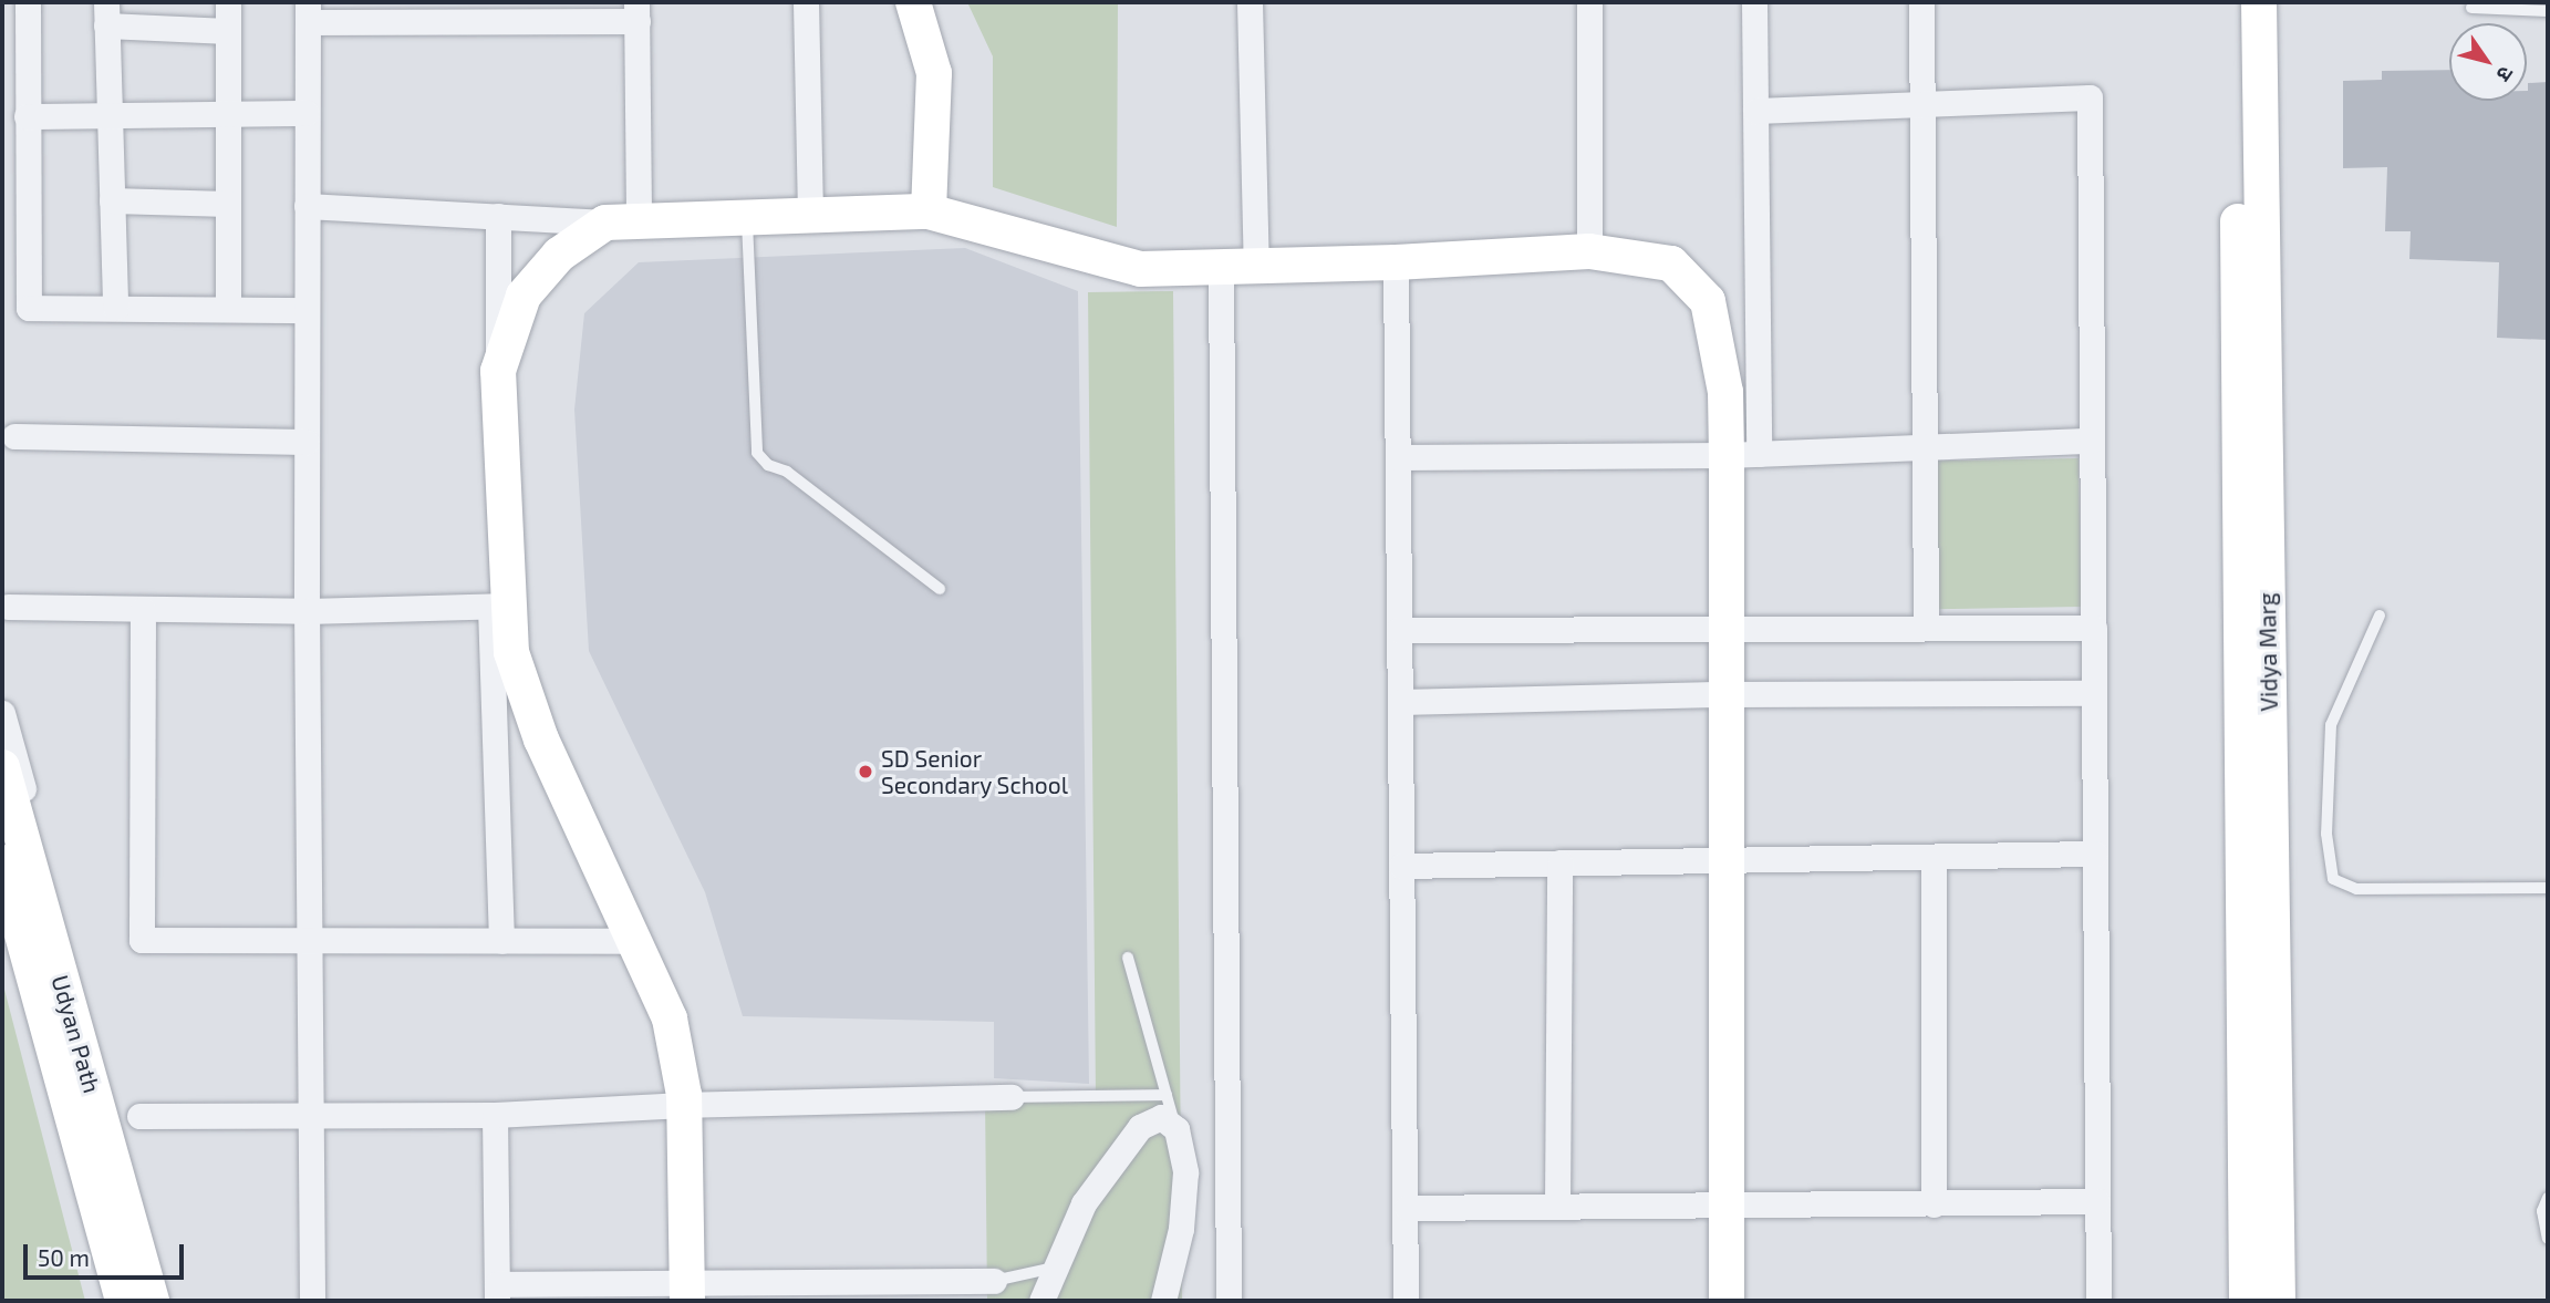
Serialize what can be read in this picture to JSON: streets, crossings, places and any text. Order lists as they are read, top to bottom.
{
  "streets": {
    "main road": ["Vidya Marg", "Udyan Path"]
  },
  "places": ["SD Senior Secondary School"],
  "scale_bar": "50 m",
  "north": "bottom right"
}
